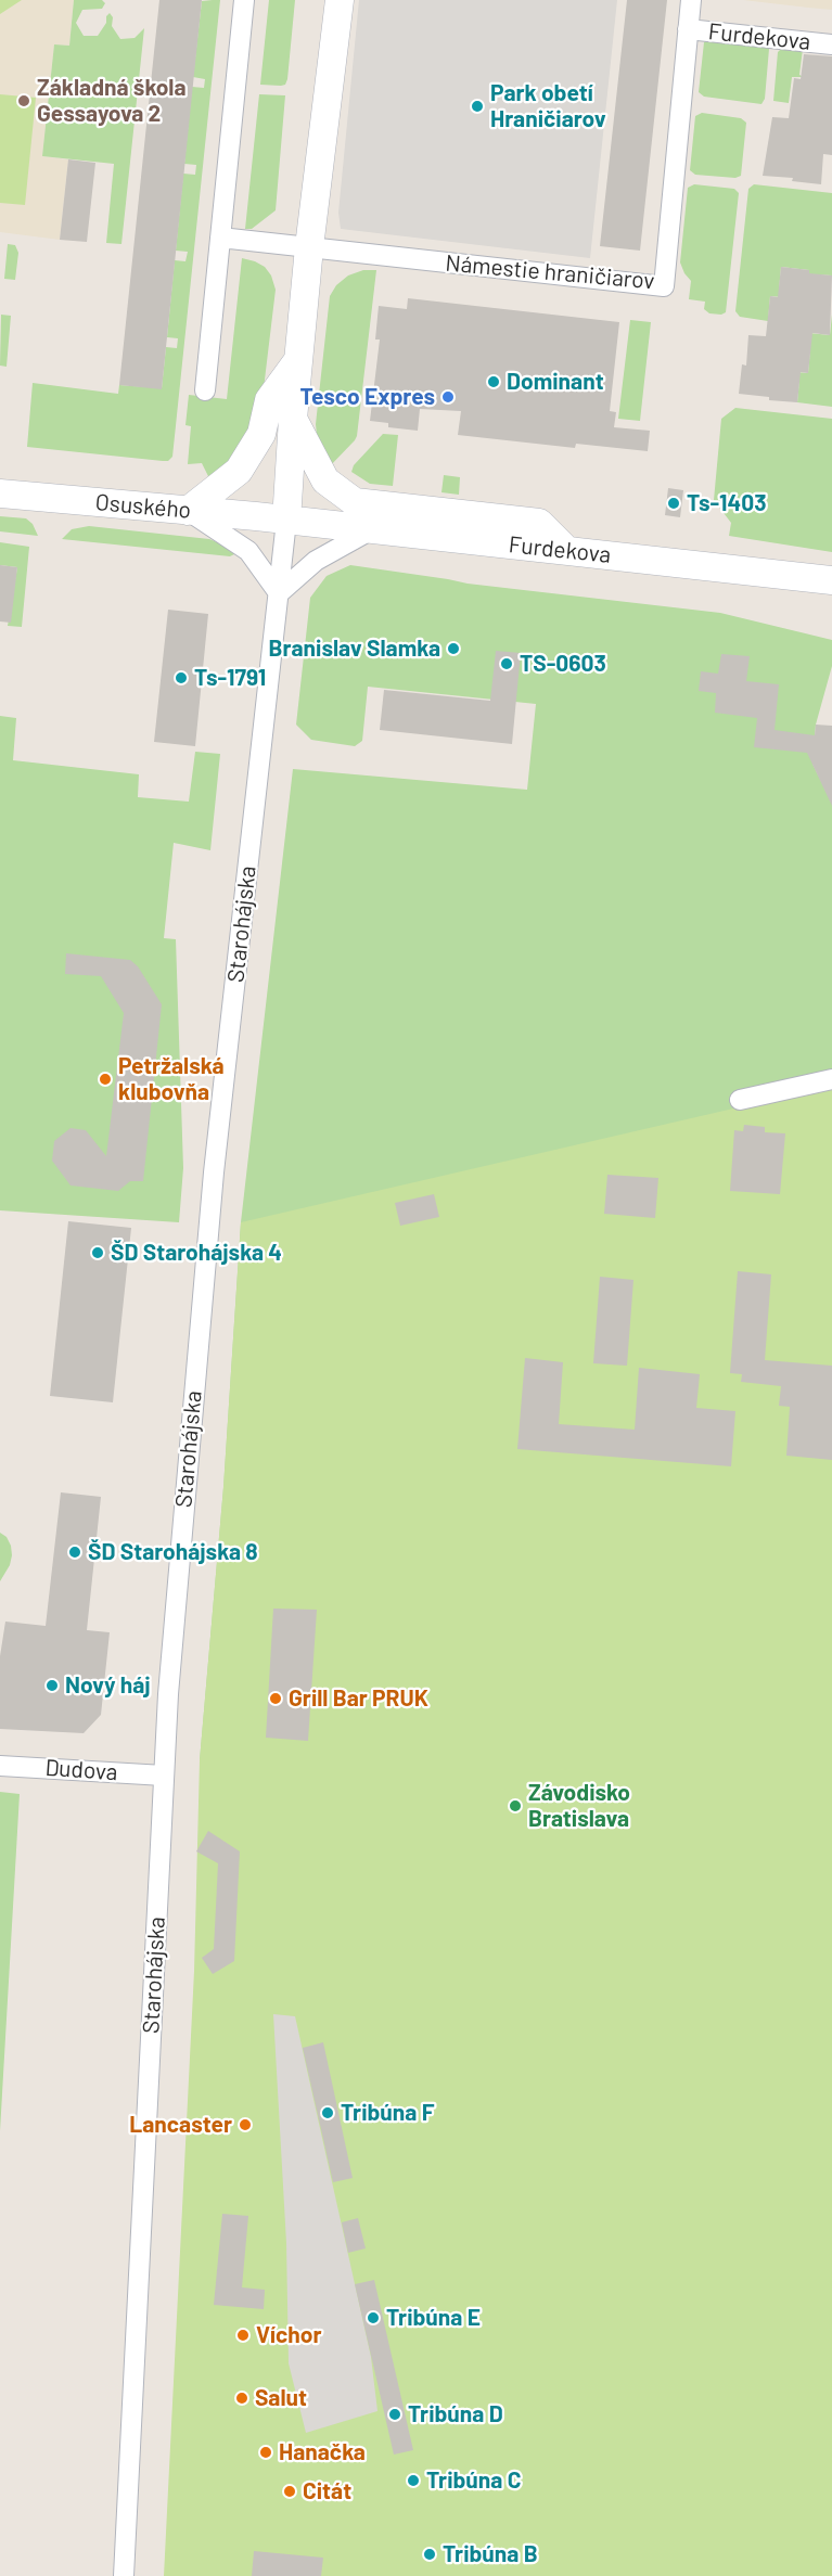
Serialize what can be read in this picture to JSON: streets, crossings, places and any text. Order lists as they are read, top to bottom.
{
  "streets": {
    "street": [
      "Furdekova",
      "Námestie hraničiarov",
      "Osuského",
      "Starohájska",
      "Dudova"
    ]
  },
  "crossings": [
    ["Furdekova", "Námestie hraničiarov"],
    ["Furdekova", "Osuského"],
    ["Furdekova", "Starohájska"],
    ["Osuského", "Starohájska"],
    ["Starohájska", "Dudova"]
  ],
  "places": [
    "Základná škola Gessayova 2",
    "Park obetí Hraničiarov",
    "Dominant",
    "Tesco Expres",
    "Ts-1403",
    "Branislav Slamka",
    "TS-0603",
    "Ts-1791",
    "Petržalská klubovňa",
    "ŠD Starohájska 4",
    "ŠD Starohájska 8",
    "Nový háj",
    "Grill Bar PRUK",
    "Závodisko Bratislava",
    "Tribúna F",
    "Lancaster",
    "Tribúna E",
    "Víchor",
    "Salut",
    "Tribúna D",
    "Hanačka",
    "Tribúna C",
    "Citát",
    "Tribúna B"
  ]
}
